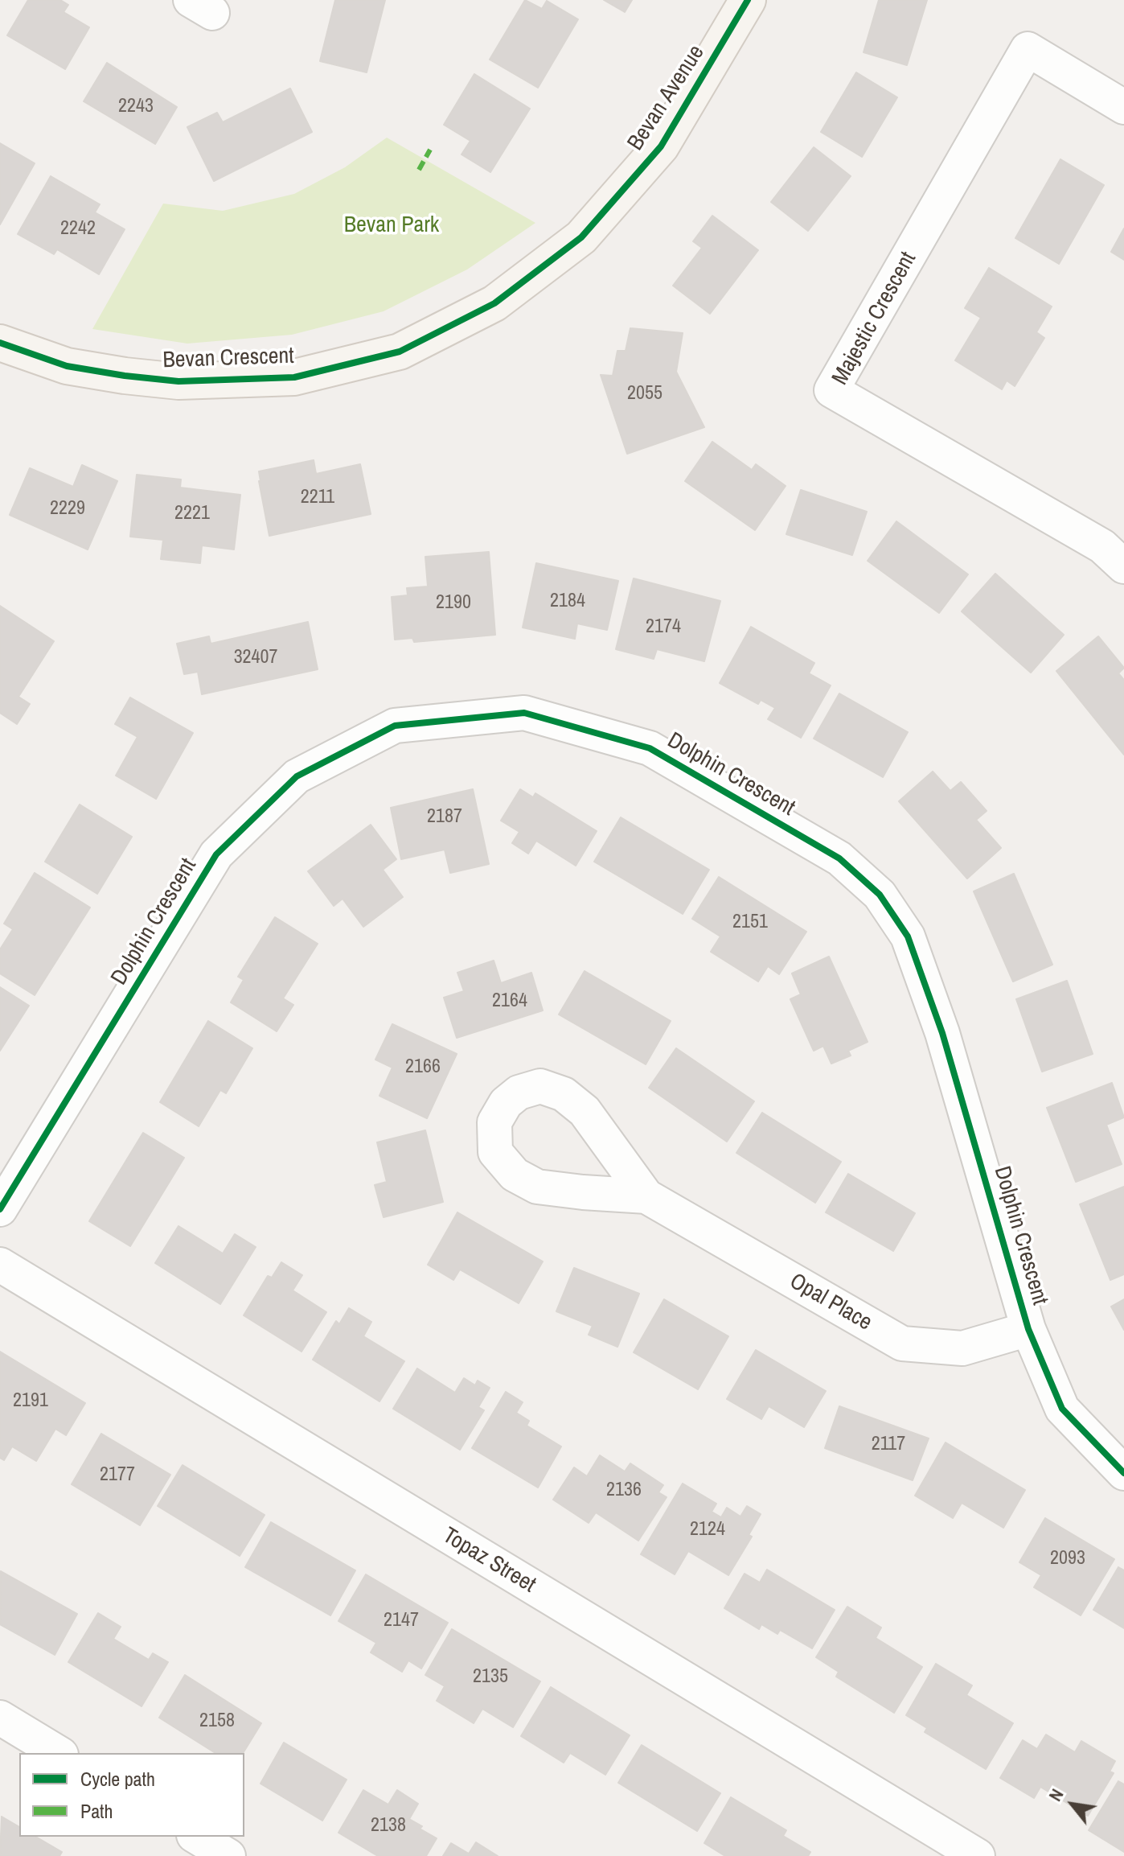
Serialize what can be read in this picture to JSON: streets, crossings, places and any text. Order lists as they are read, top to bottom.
{
  "streets": {
    "street": [
      "Bevan Avenue",
      "Majestic Crescent",
      "Bevan Crescent",
      "Dolphin Crescent",
      "Opal Place",
      "Topaz Street"
    ]
  },
  "crossings": [
    ["Bevan Avenue", "Bevan Crescent"],
    ["Dolphin Crescent", "Opal Place"]
  ],
  "parks": ["Bevan Park"],
  "house_numbers": [
    "2243",
    "2242",
    "2055",
    "2211",
    "2229",
    "2221",
    "2184",
    "2190",
    "2174",
    "32407",
    "2187",
    "2151",
    "2164",
    "2166",
    "2191",
    "2117",
    "2177",
    "2136",
    "2124",
    "2093",
    "2147",
    "2135",
    "2158",
    "2138"
  ],
  "legend": ["Cycle path", "Path"],
  "north": "top left"
}
